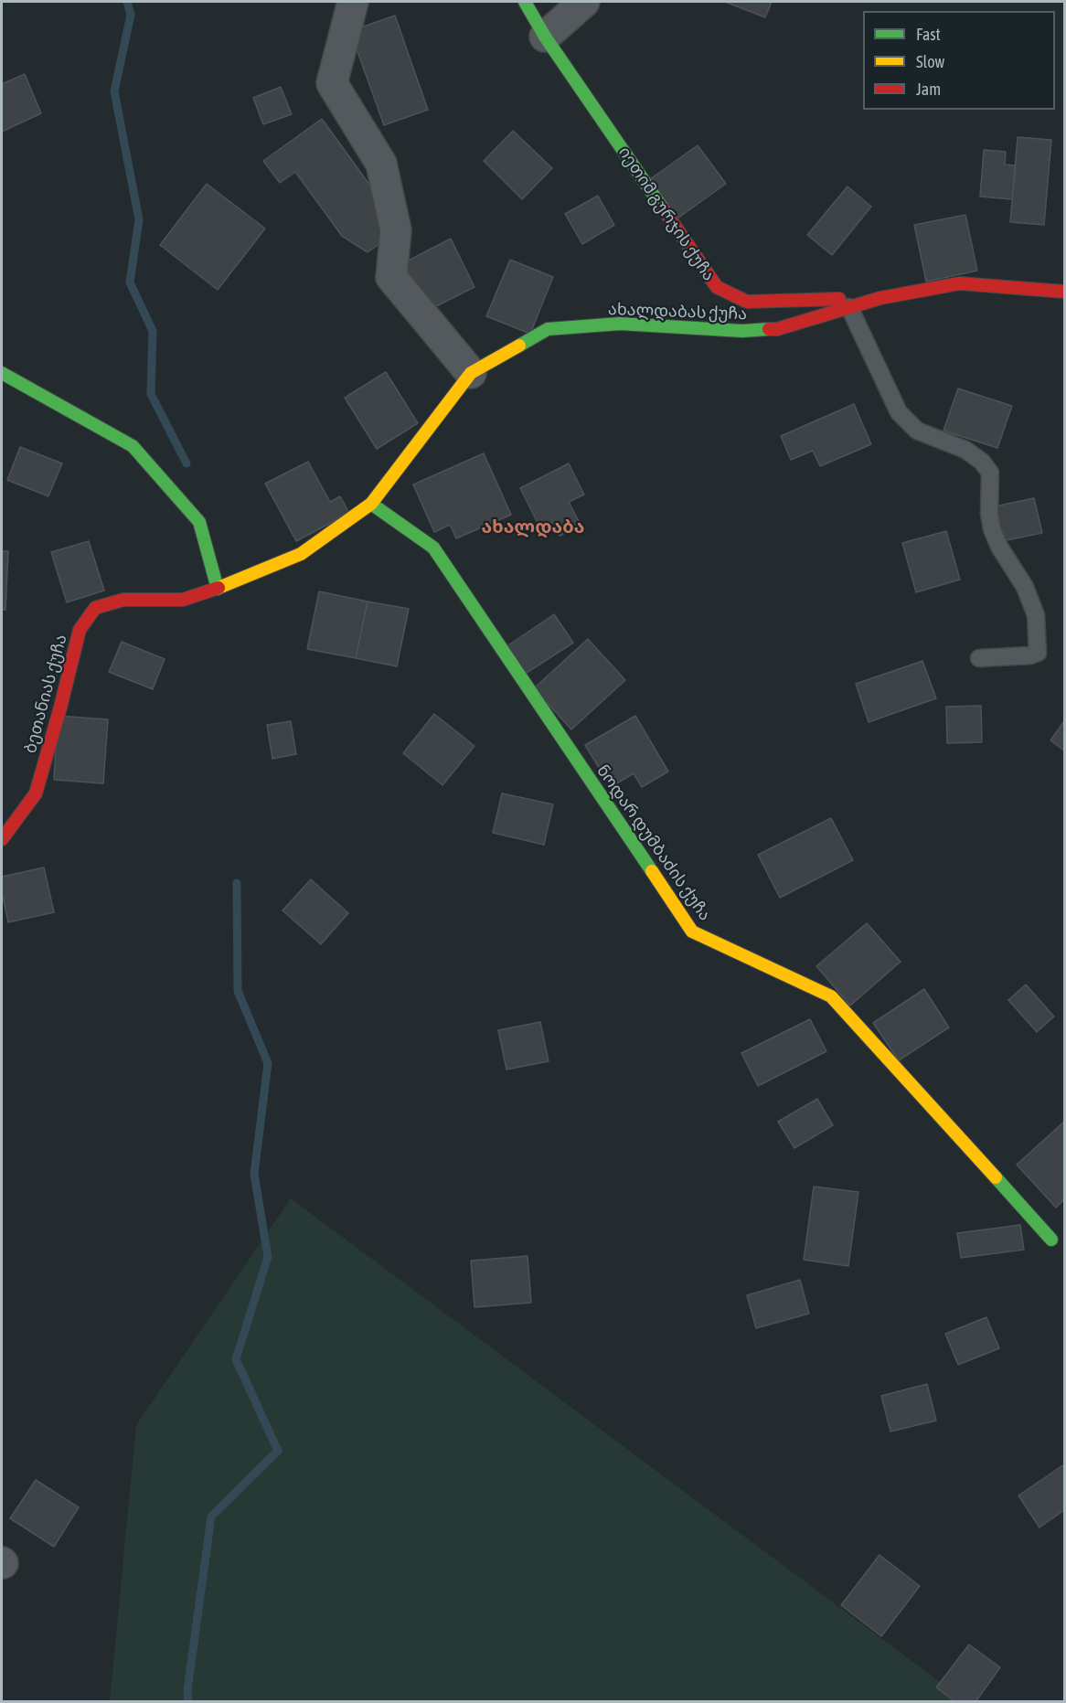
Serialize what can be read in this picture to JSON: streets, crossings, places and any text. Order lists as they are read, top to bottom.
{
  "streets": {
    "street": [
      "იეთიმ გურჯის ქუჩა",
      "ახალდაბას ქუჩა",
      "ბეთანიას ქუჩა",
      "ნოდარ დუმბაძის ქუჩა"
    ]
  },
  "crossings": [
    ["იეთიმ გურჯის ქუჩა", "ახალდაბას ქუჩა"],
    ["ახალდაბას ქუჩა", "ბეთანიას ქუჩა"],
    ["ახალდაბას ქუჩა", "ნოდარ დუმბაძის ქუჩა"]
  ],
  "districts": ["ახალდაბა"],
  "legend": ["Fast", "Slow", "Jam"]
}
